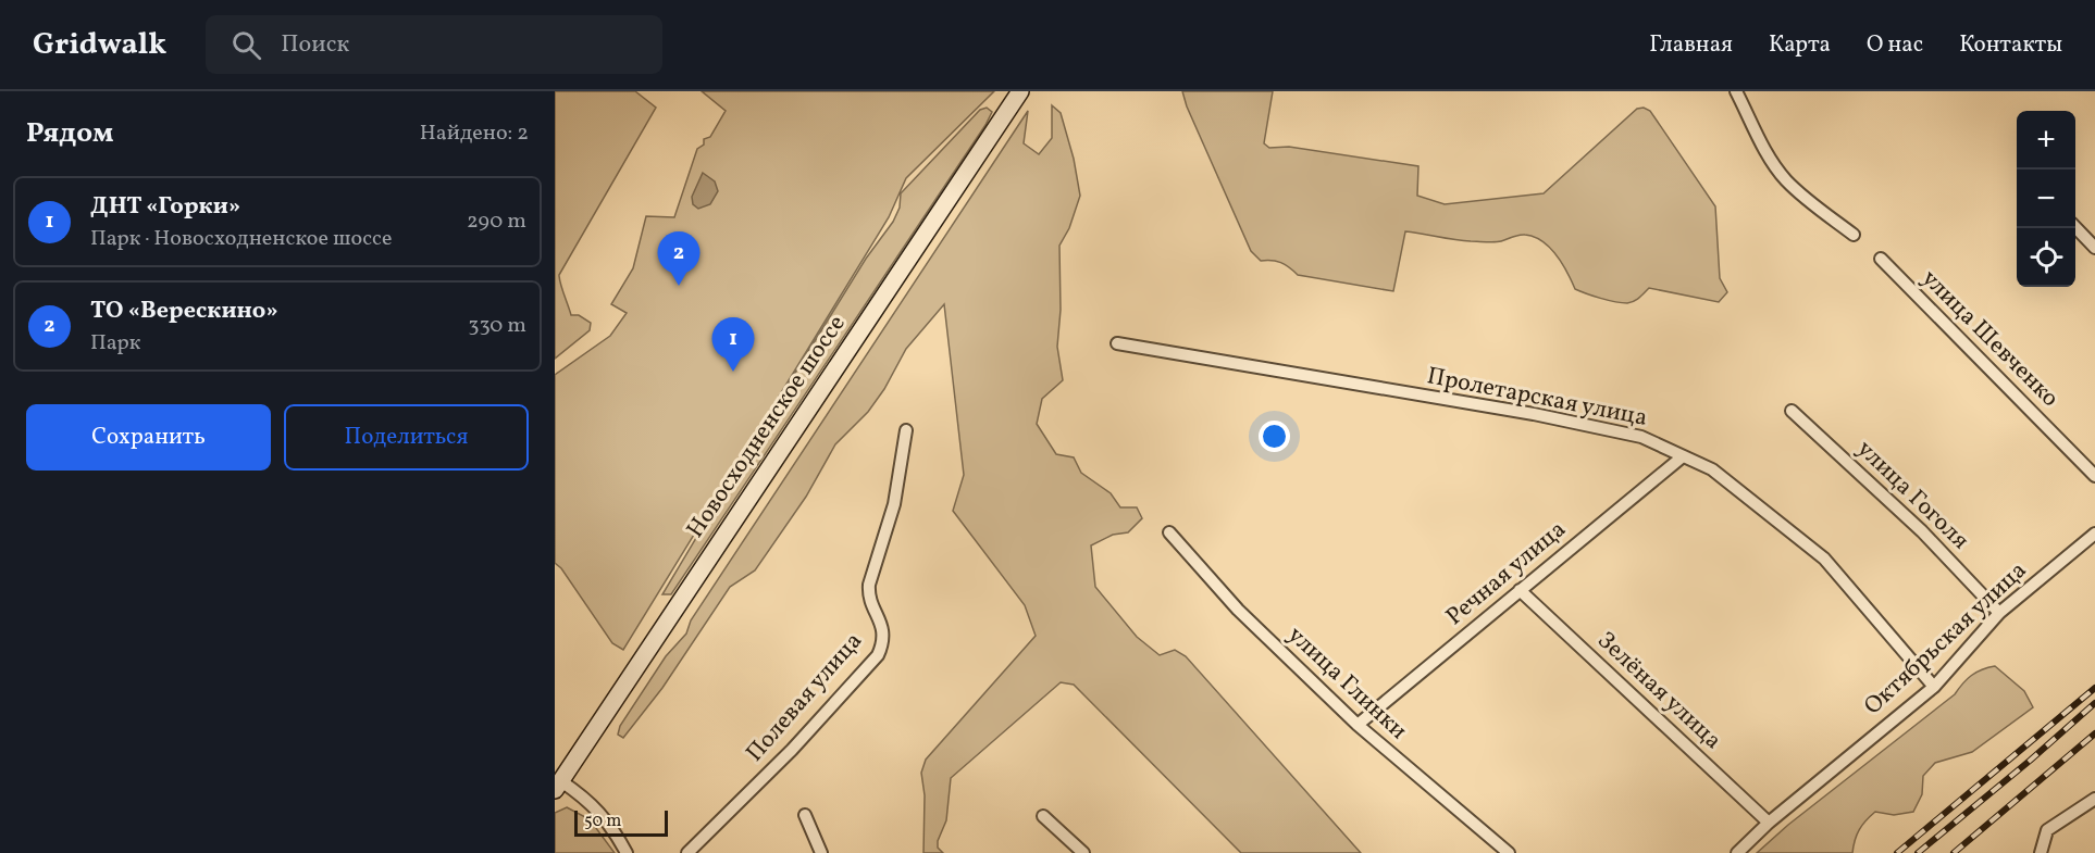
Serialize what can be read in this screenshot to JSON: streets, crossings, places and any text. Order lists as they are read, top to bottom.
{
  "streets": {
    "main road": ["Новосходненское шоссе"],
    "street": [
      "улица Шевченко",
      "Пролетарская улица",
      "улица Гоголя",
      "Речная улица",
      "Октябрьская улица",
      "улица Глинки",
      "Зелёная улица",
      "Полевая улица"
    ]
  },
  "crossings": [
    ["Пролетарская улица", "Речная улица"],
    ["Пролетарская улица", "Октябрьская улица"],
    ["улица Гоголя", "Октябрьская улица"],
    ["Речная улица", "улица Глинки"],
    ["Речная улица", "Зелёная улица"],
    ["Октябрьская улица", "Зелёная улица"]
  ],
  "scale_bar": "50 m",
  "page": {
    "header": "Gridwalk",
    "search": "Поиск",
    "nav": [
      "Главная",
      "Карта",
      "О нас",
      "Контакты"
    ],
    "heading": ["Рядом", "Найдено: 2"],
    "map_buttons": ["+", "−"],
    "list": [
      {
        "mark": "1",
        "name": "ДНТ «Горки»",
        "note": "Парк · Новосходненское шоссе",
        "value": "290 m"
      },
      {
        "mark": "2",
        "name": "ТО «Верескино»",
        "note": "Парк",
        "value": "330 m"
      }
    ],
    "pins": ["2", "1"],
    "buttons": ["Сохранить", "Поделиться"],
    "scale": "50 m"
  }
}
